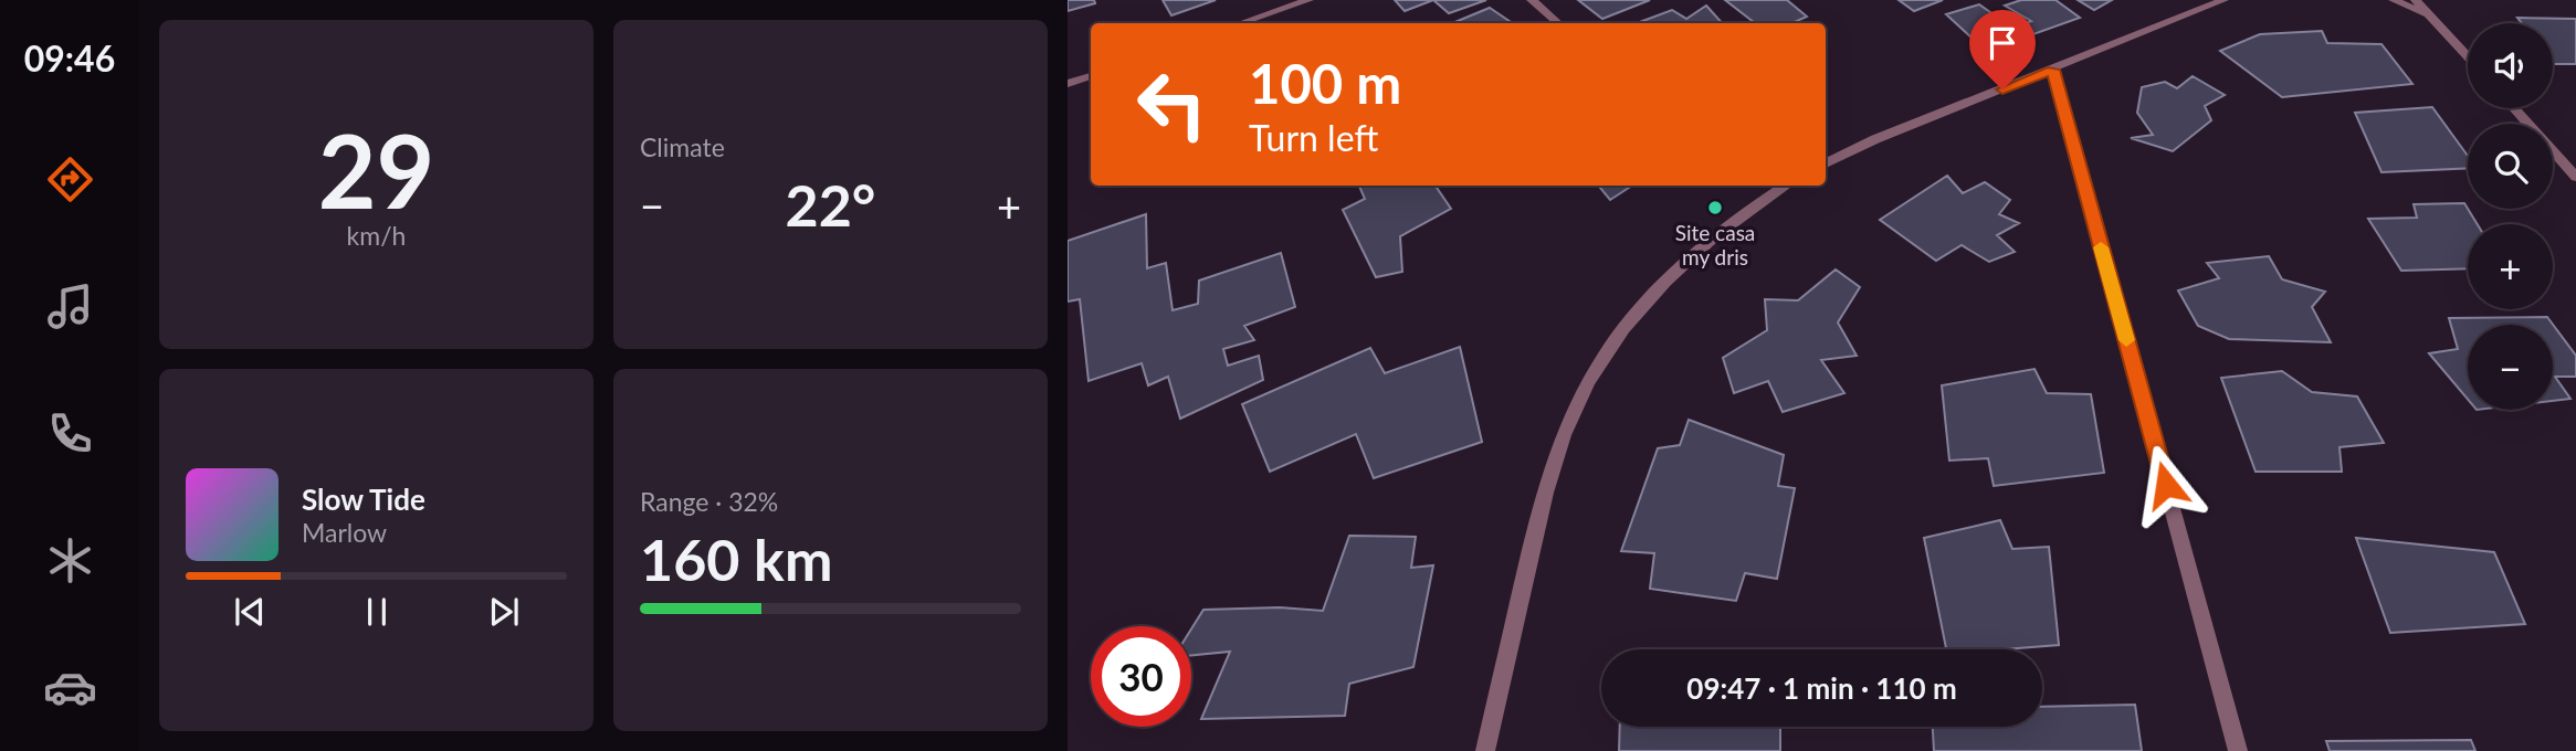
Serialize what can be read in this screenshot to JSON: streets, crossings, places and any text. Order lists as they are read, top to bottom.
{
  "places": ["Site casa my dris"],
  "page": {
    "tabs": "09:46",
    "tile": [
      ["29", "km/h"],
      "Climate",
      ["Range · 32%", "160 km"]
    ],
    "map_buttons": ["+", "−"],
    "turn": ["100 m", "Turn left"],
    "heat": ["−", "22°", "+"],
    "song": ["Slow Tide", "Marlow"],
    "limit": "30",
    "trip": "09:47 · 1 min · 110 m"
  }
}
